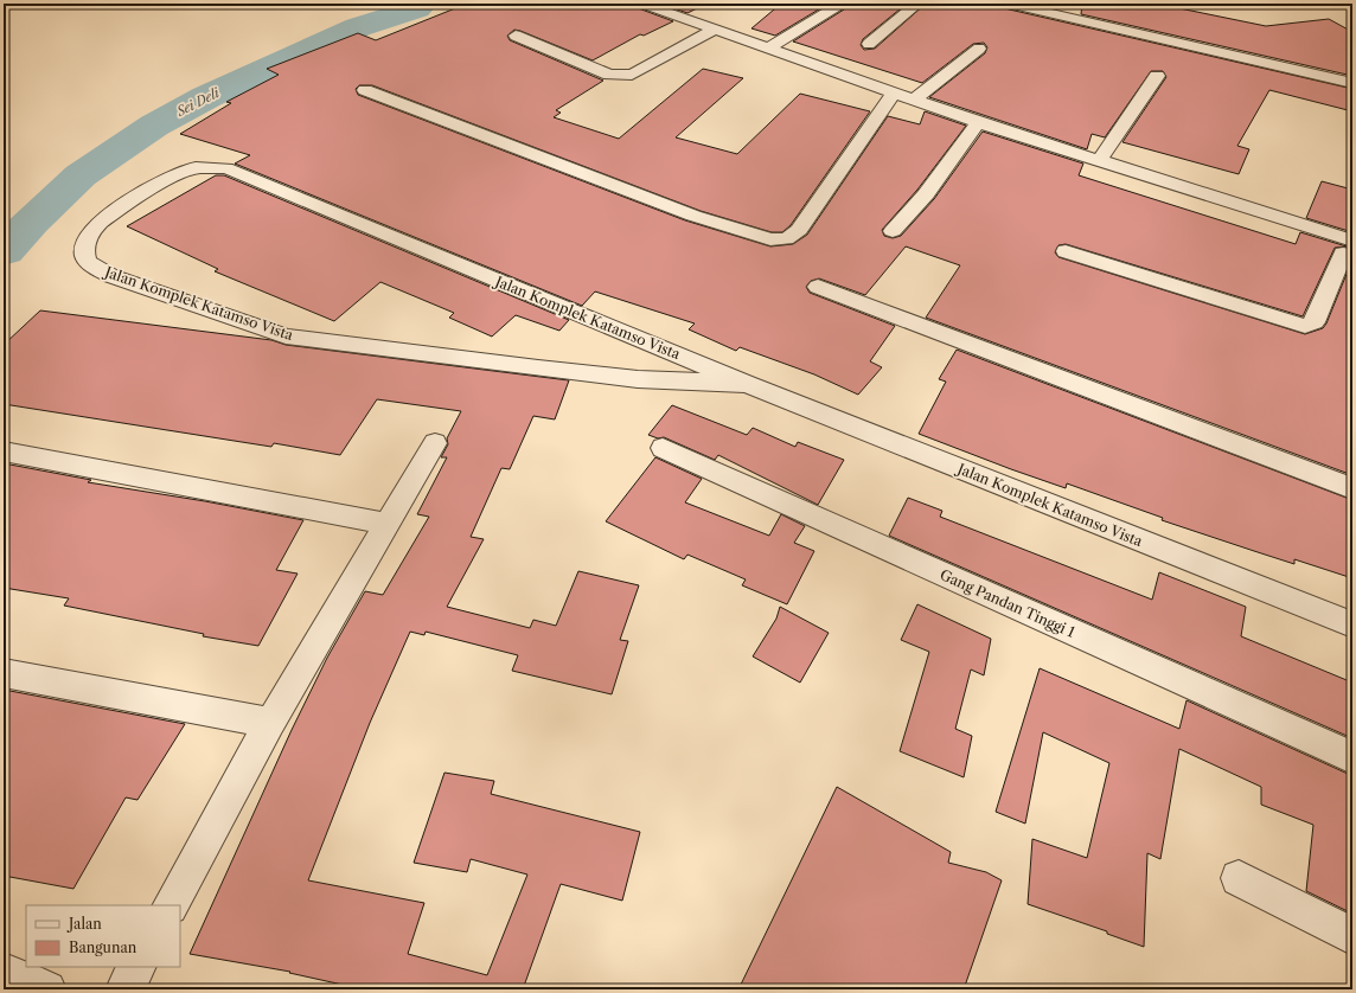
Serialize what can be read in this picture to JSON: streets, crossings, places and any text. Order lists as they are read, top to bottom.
{
  "streets": {
    "street": ["Jalan Komplek Katamso Vista", "Gang Pandan Tinggi 1"]
  },
  "water": ["Sei Deli"],
  "legend": ["Jalan", "Bangunan"]
}
